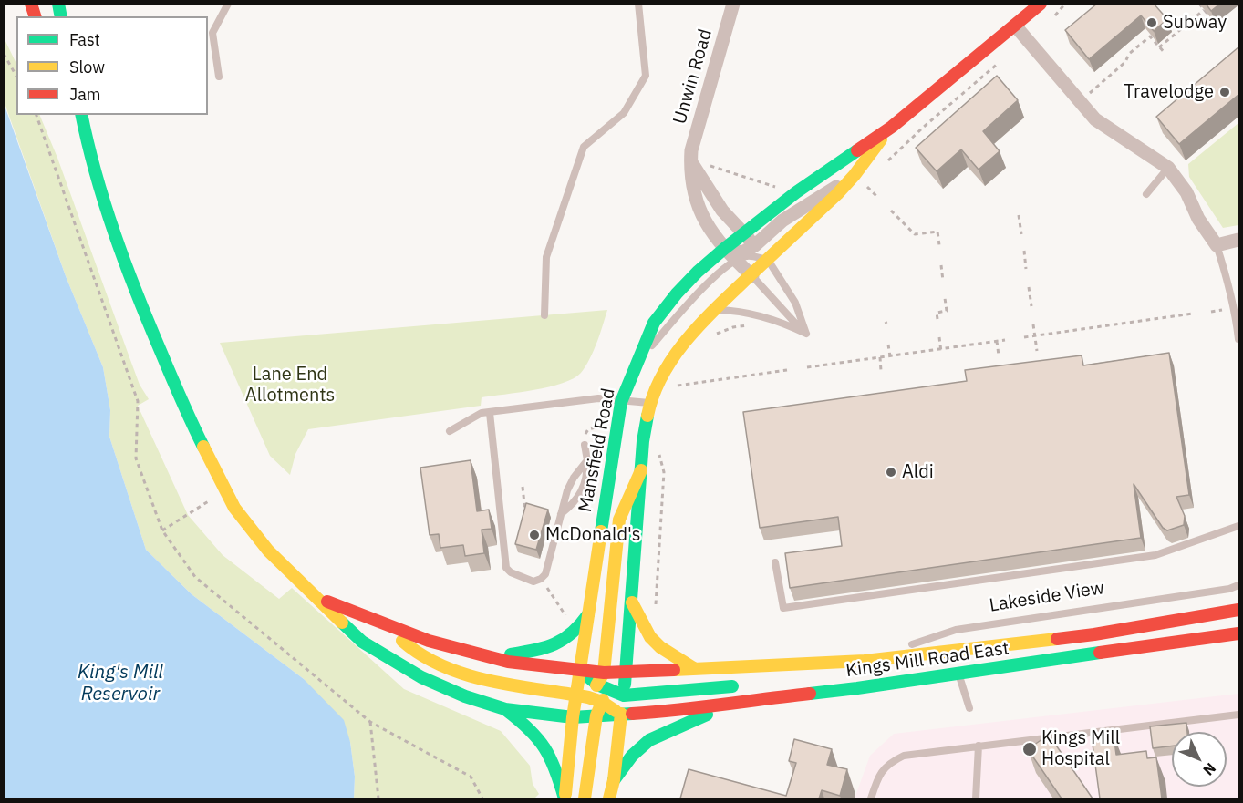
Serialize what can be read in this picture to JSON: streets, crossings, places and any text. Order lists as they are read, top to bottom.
{
  "streets": {
    "main road": ["Mansfield Road", "Kings Mill Road East"],
    "street": ["Unwin Road"],
    "lane": ["Lakeside View"]
  },
  "crossings": [
    ["Unwin Road", "Mansfield Road"],
    ["Mansfield Road", "Kings Mill Road East"],
    ["Lakeside View", "Kings Mill Road East"]
  ],
  "water": ["King's Mill Reservoir"],
  "parks": ["Lane End Allotments"],
  "places": [
    "Subway",
    "Travelodge",
    "Aldi",
    "McDonald's",
    "Kings Mill Hospital"
  ],
  "legend": ["Fast", "Slow", "Jam"],
  "north": "bottom right"
}
